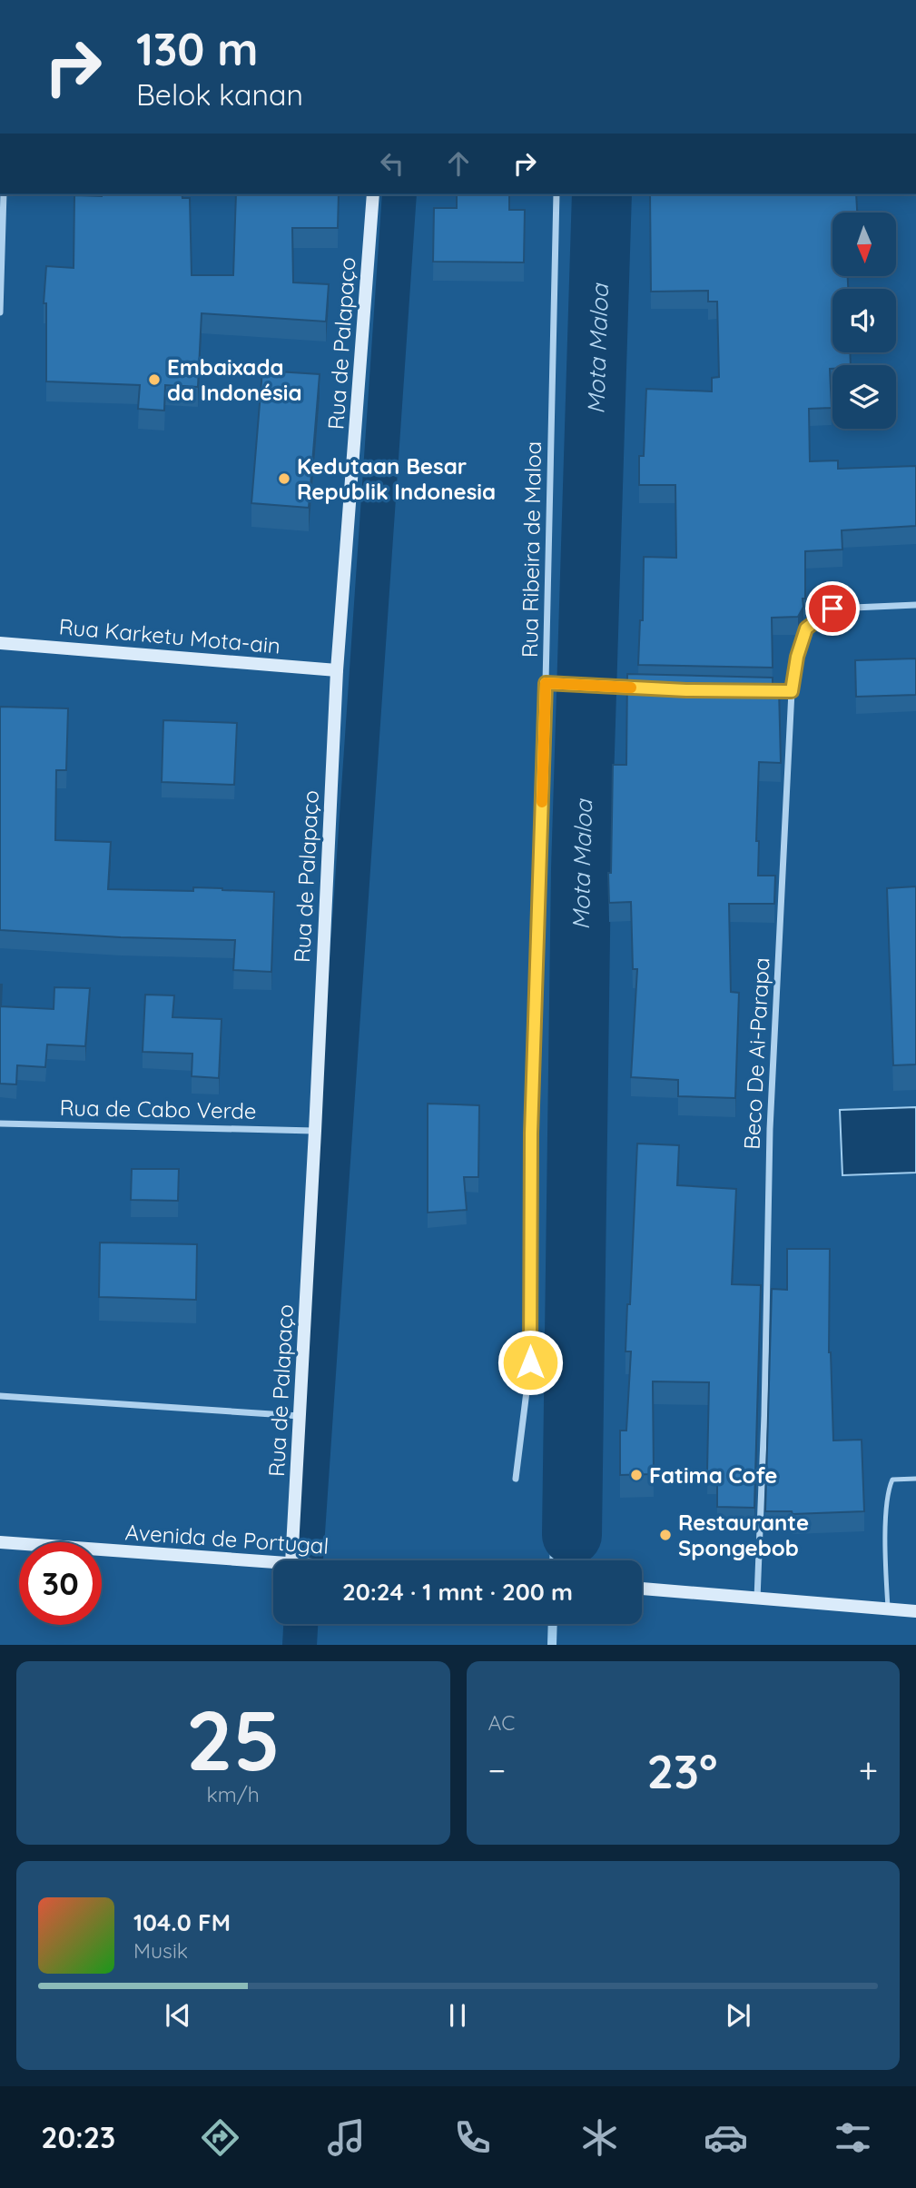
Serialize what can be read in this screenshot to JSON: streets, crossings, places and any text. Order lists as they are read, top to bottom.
{
  "streets": {
    "street": [
      "Rua de Palapaço",
      "Rua Ribeira de Maloa",
      "Rua Karketu Mota-ain",
      "Beco De Ai-Parapa",
      "Rua de Cabo Verde",
      "Avenida de Portugal"
    ]
  },
  "crossings": [
    ["Rua de Palapaço", "Rua Karketu Mota-ain"],
    ["Rua de Palapaço", "Rua de Cabo Verde"]
  ],
  "water": ["Mota Maloa"],
  "places": [
    "Embaixada da Indonésia",
    "Kedutaan Besar Republik Indonesia",
    "Fatima Cofe",
    "Restaurante Spongebob"
  ],
  "north": "bottom",
  "page": {
    "turn": ["130 m", "Belok kanan"],
    "limit": "30",
    "trip": "20:24 · 1 mnt · 200 m",
    "tile": [
      ["25", "km/h"],
      "AC"
    ],
    "heat": ["−", "23°", "+"],
    "song": ["104.0 FM", "Musik"],
    "tabs": "20:23"
  }
}
